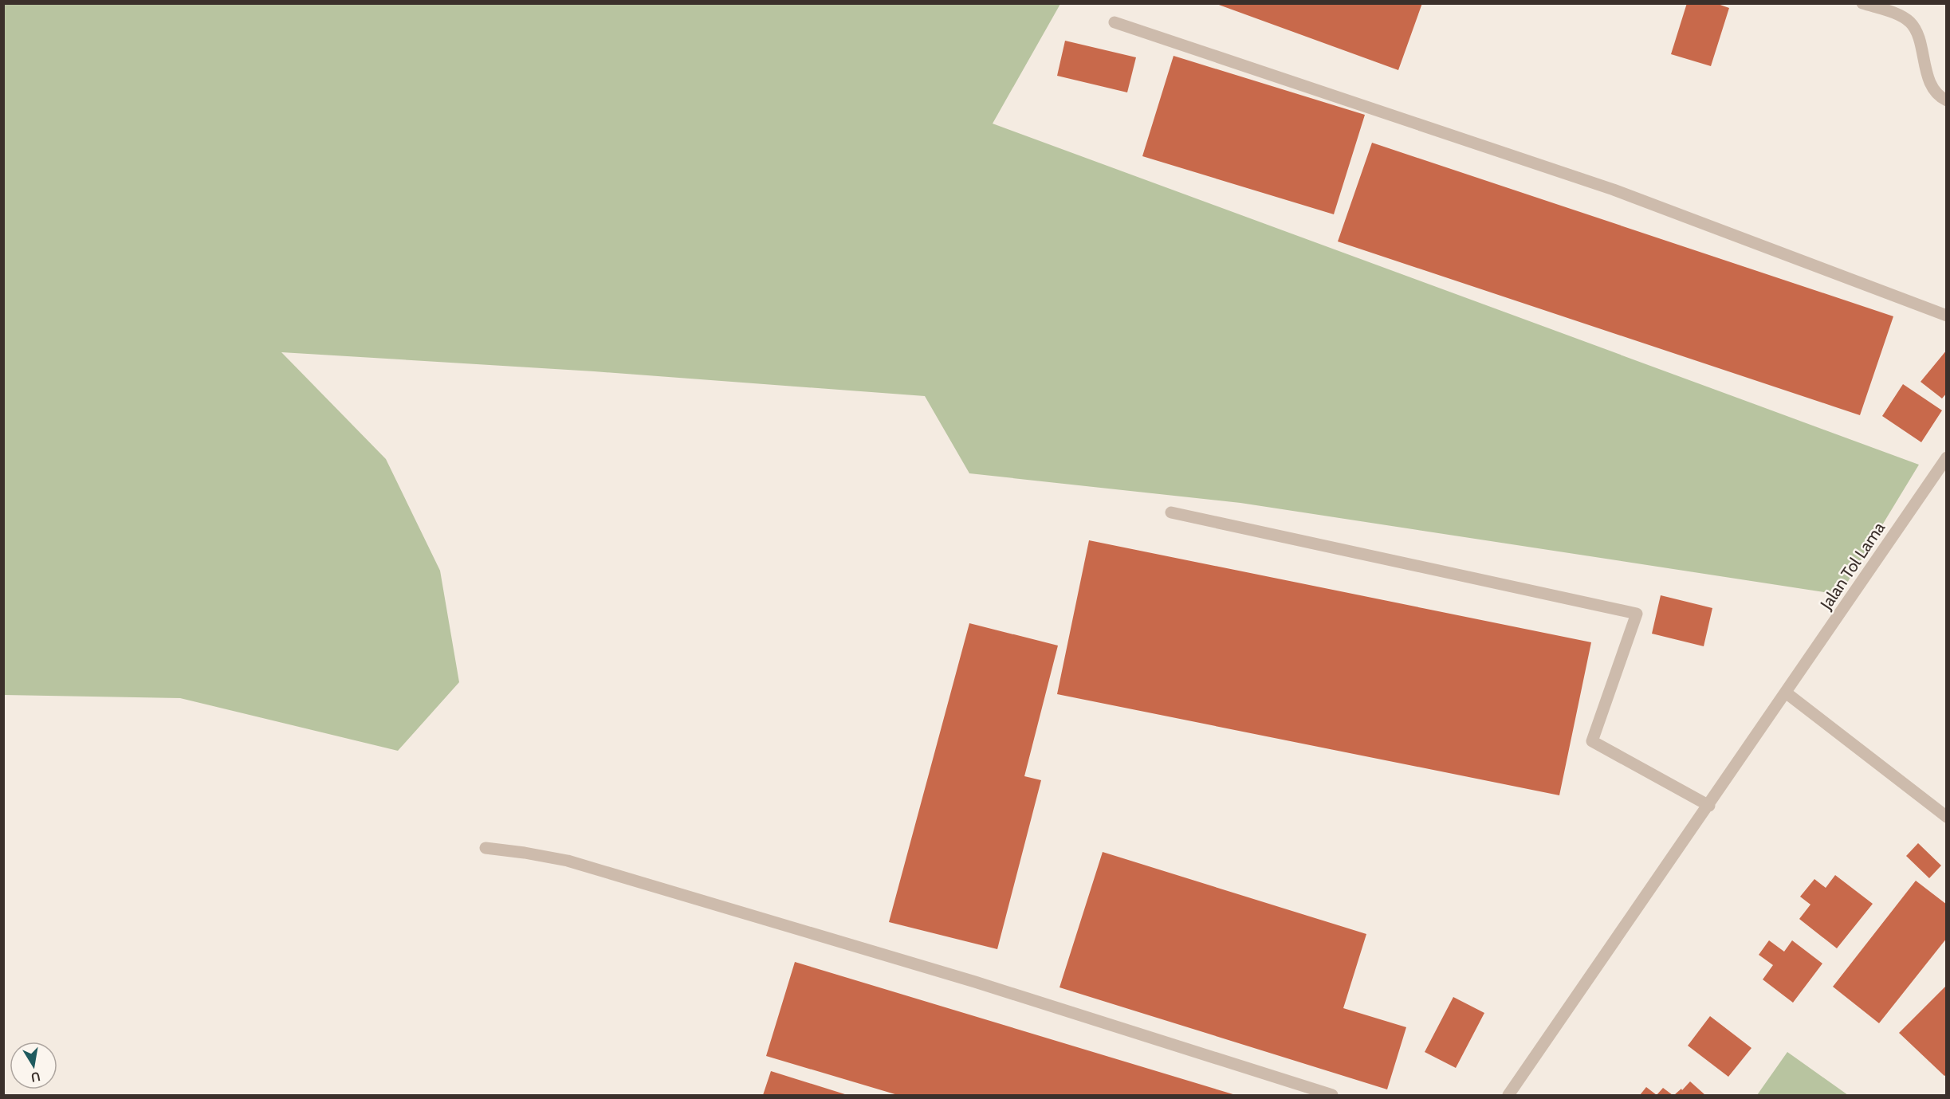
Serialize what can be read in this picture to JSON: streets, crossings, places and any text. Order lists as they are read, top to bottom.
{
  "streets": {
    "street": ["Jalan Tol Lama"]
  },
  "north": "bottom"
}
